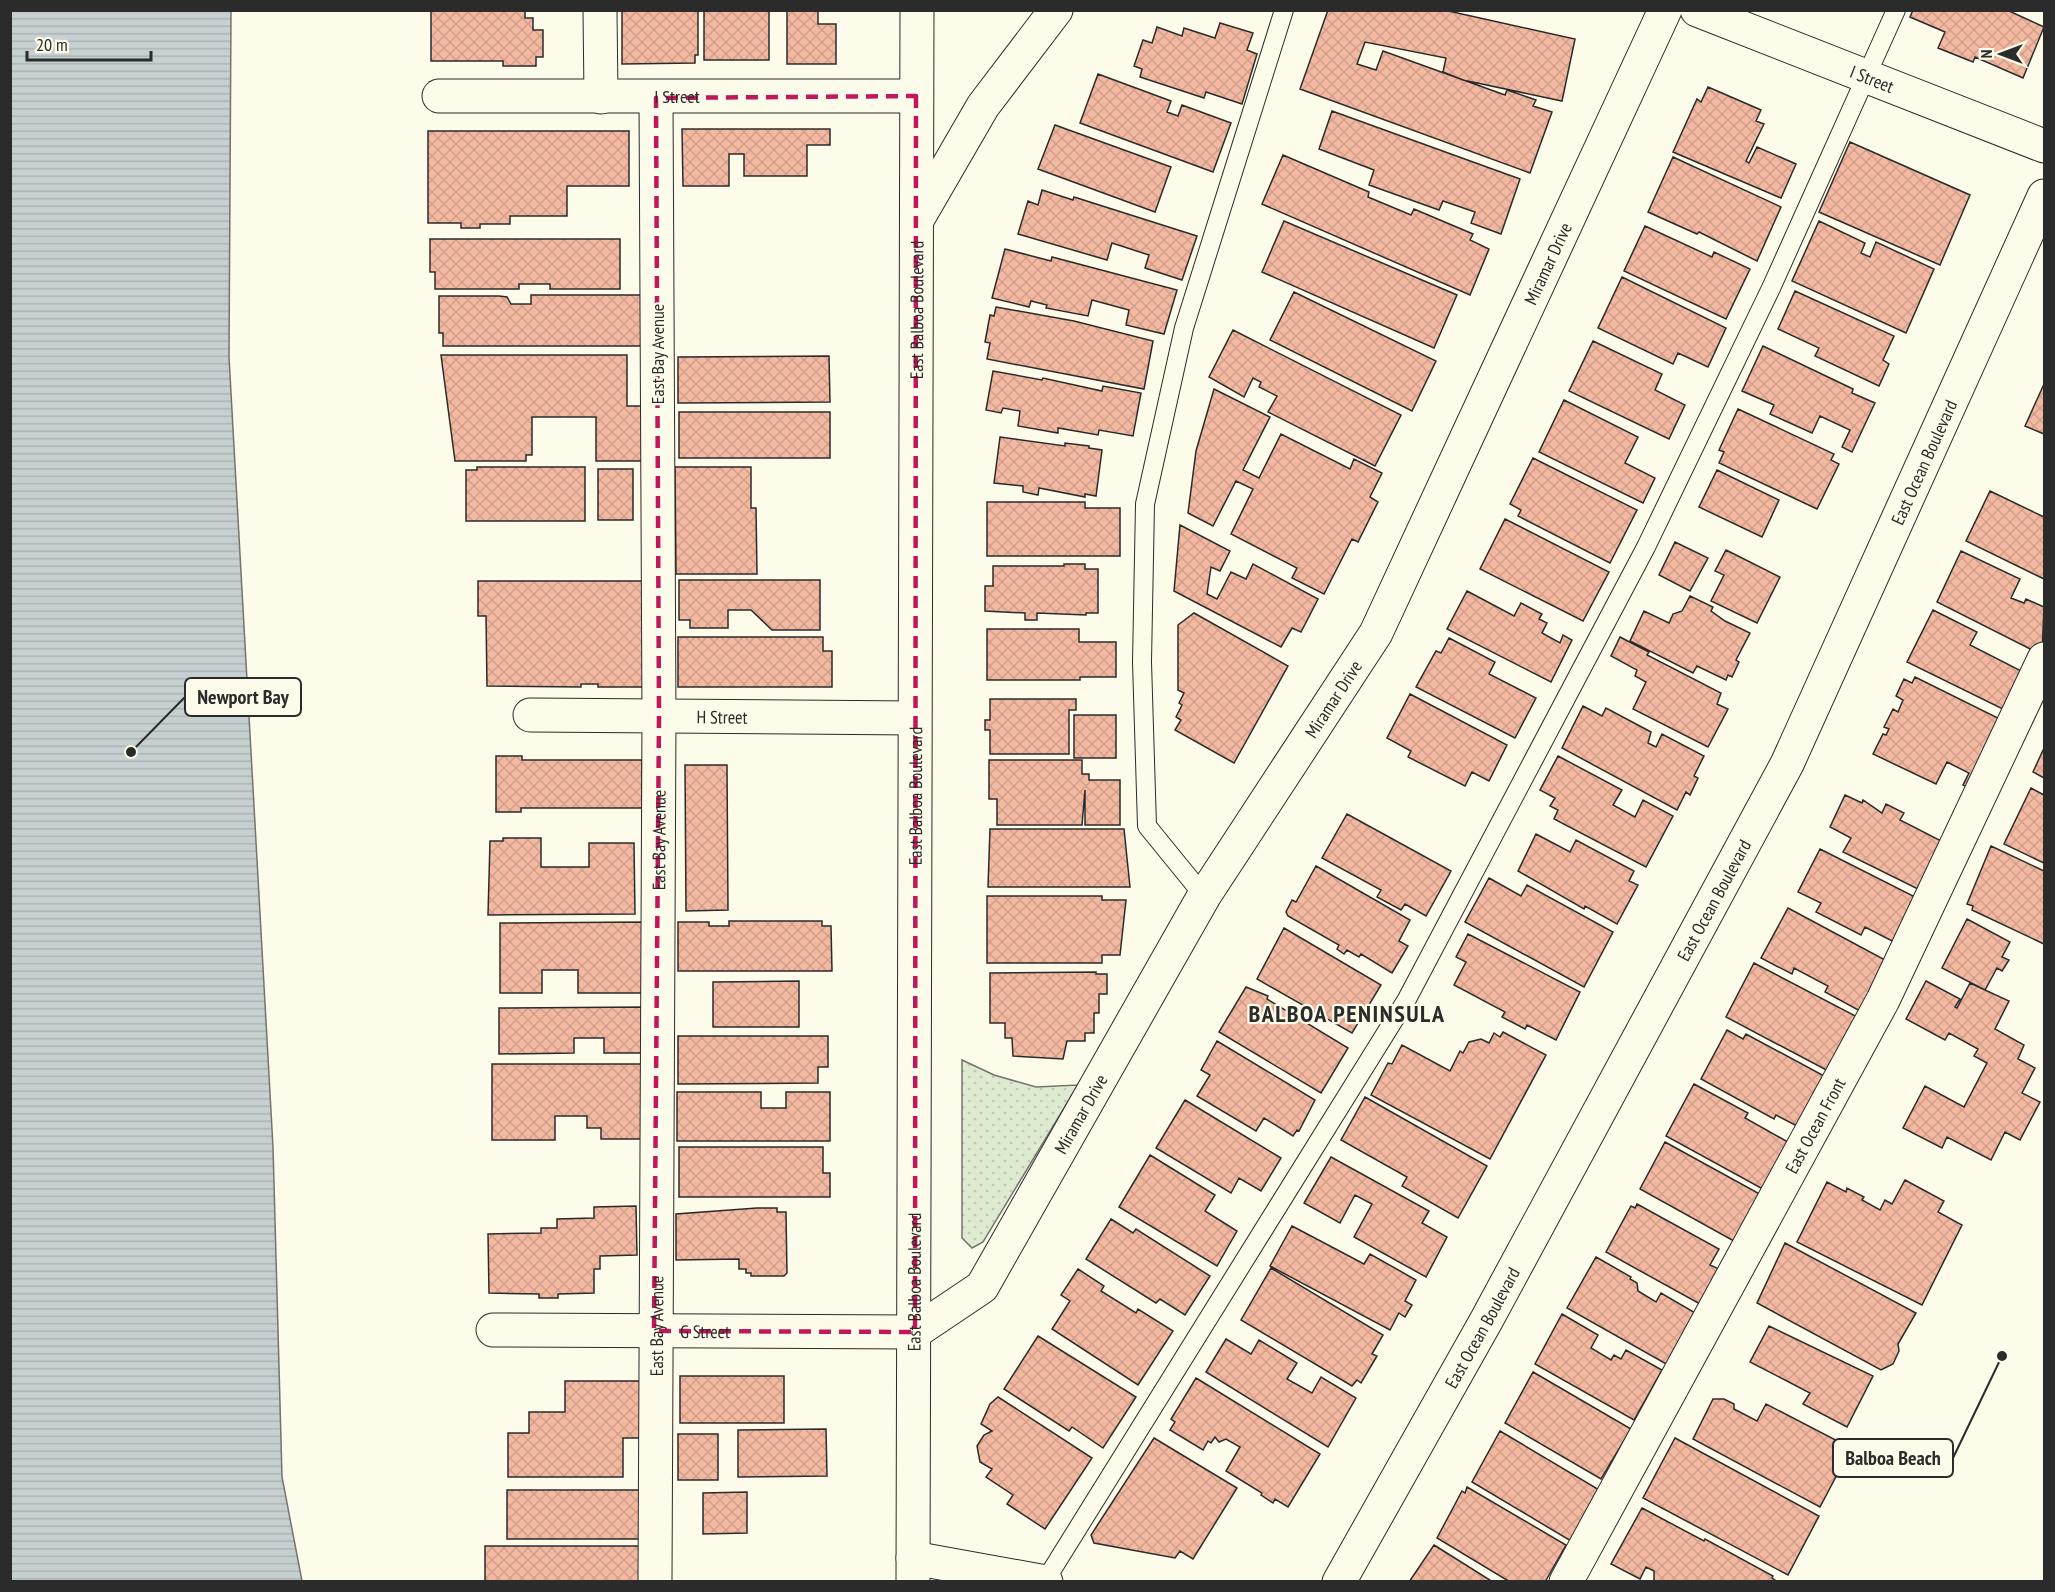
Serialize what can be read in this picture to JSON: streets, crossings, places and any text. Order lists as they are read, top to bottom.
{
  "streets": {
    "street": [
      "I Street",
      "Miramar Drive",
      "East Balboa Boulevard",
      "East Bay Avenue",
      "East Ocean Boulevard",
      "H Street",
      "East Ocean Front",
      "G Street"
    ]
  },
  "crossings": [
    ["I Street", "East Balboa Boulevard"],
    ["I Street", "East Bay Avenue"],
    ["Miramar Drive", "East Balboa Boulevard"],
    ["Miramar Drive", "G Street"],
    ["East Balboa Boulevard", "H Street"],
    ["East Balboa Boulevard", "G Street"],
    ["East Bay Avenue", "H Street"],
    ["East Bay Avenue", "G Street"]
  ],
  "districts": ["BALBOA PENINSULA"],
  "places": ["Newport Bay", "Balboa Beach"],
  "scale_bar": "20 m",
  "north": "left"
}
